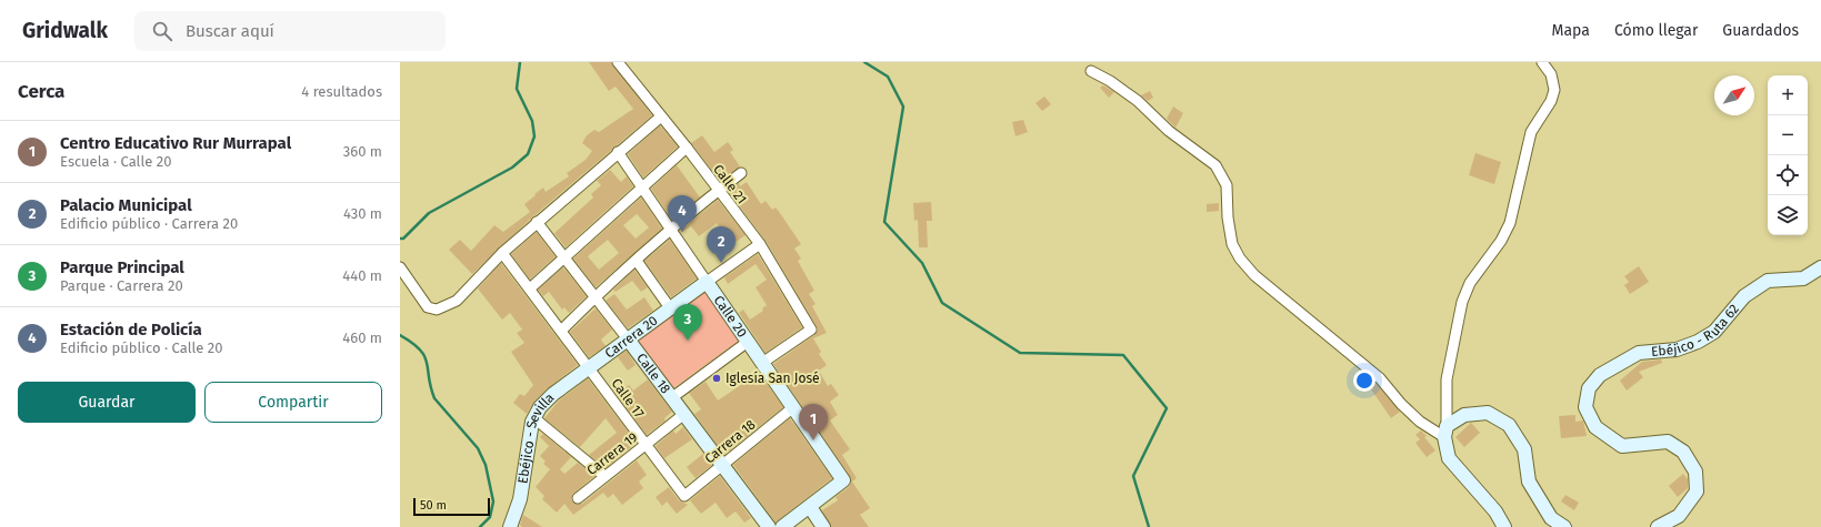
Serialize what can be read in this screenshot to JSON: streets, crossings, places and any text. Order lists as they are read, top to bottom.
{
  "streets": {
    "street": [
      "Calle 21",
      "Calle 20",
      "Ebéjico - Ruta 62",
      "Carrera 20",
      "Calle 18",
      "Calle 17",
      "Ebéjico - Sevilla",
      "Carrera 18",
      "Carrera 19"
    ]
  },
  "crossings": [
    ["Calle 21", "Calle 20"],
    ["Calle 21", "Carrera 20"],
    ["Calle 20", "Carrera 20"],
    ["Calle 20", "Carrera 18"],
    ["Carrera 20", "Calle 18"],
    ["Carrera 20", "Calle 17"],
    ["Carrera 20", "Ebéjico - Sevilla"],
    ["Calle 18", "Carrera 18"],
    ["Calle 18", "Carrera 19"],
    ["Calle 17", "Ebéjico - Sevilla"],
    ["Calle 17", "Carrera 18"],
    ["Calle 17", "Carrera 19"]
  ],
  "places": ["Iglesía San José"],
  "scale_bar": "50 m",
  "north": "top right",
  "page": {
    "header": "Gridwalk",
    "search": "Buscar aquí",
    "nav": ["Mapa", "Cómo llegar", "Guardados"],
    "heading": ["Cerca", "4 resultados"],
    "map_buttons": ["+", "−"],
    "list": [
      {
        "mark": "1",
        "name": "Centro Educativo Rur Murrapal",
        "note": "Escuela · Calle 20",
        "value": "360 m"
      },
      {
        "mark": "2",
        "name": "Palacio Municipal",
        "note": "Edificio público · Carrera 20",
        "value": "430 m"
      },
      {
        "mark": "3",
        "name": "Parque Principal",
        "note": "Parque · Carrera 20",
        "value": "440 m"
      },
      {
        "mark": "4",
        "name": "Estación de Policía",
        "note": "Edificio público · Calle 20",
        "value": "460 m"
      }
    ],
    "pins": [
      "4",
      "2",
      "3",
      "1"
    ],
    "buttons": ["Guardar", "Compartir"],
    "scale": "50 m"
  }
}
